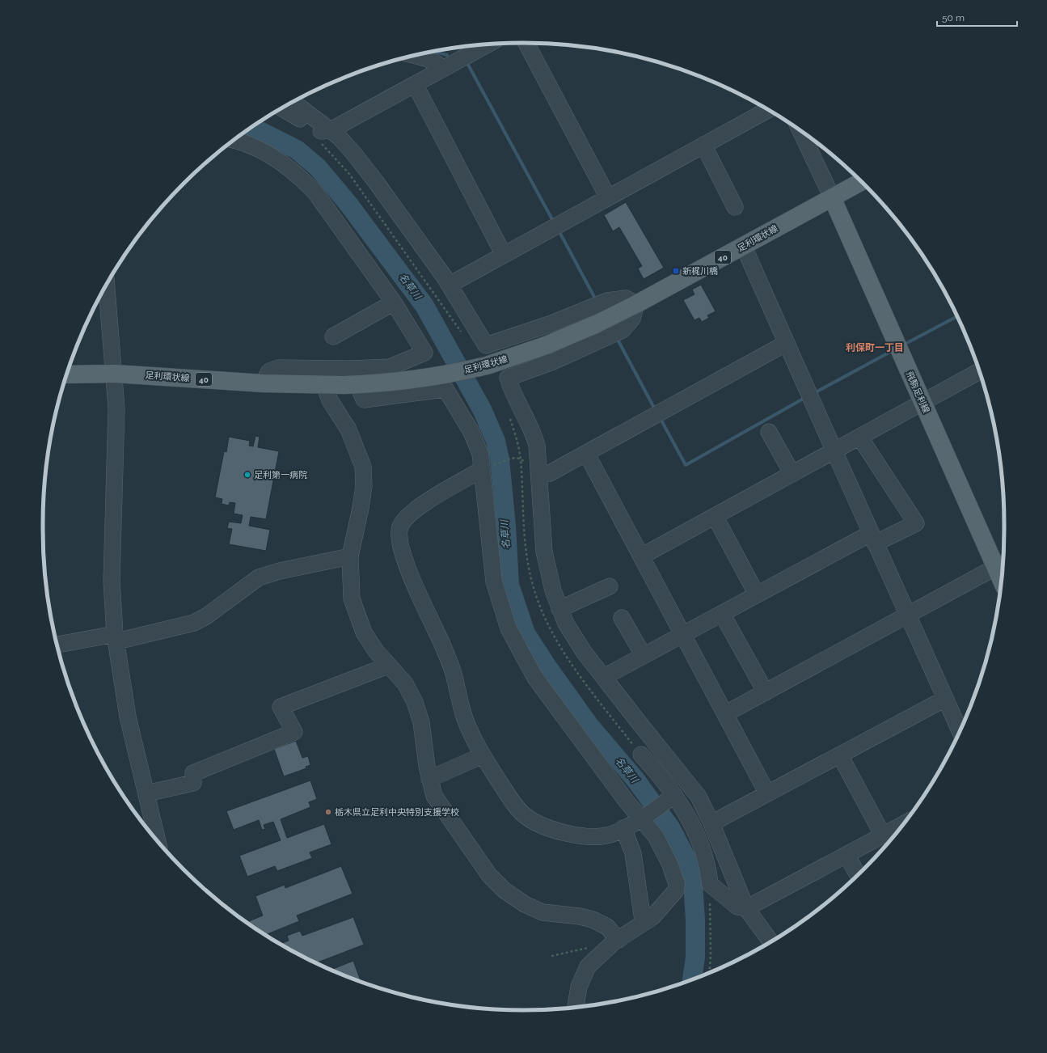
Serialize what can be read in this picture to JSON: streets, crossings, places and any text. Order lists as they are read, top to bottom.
{
  "streets": {
    "main road": ["足利環状線", "40", "飛駒足利線"]
  },
  "crossings": [
    ["足利環状線", "飛駒足利線"]
  ],
  "districts": ["利保町一丁目"],
  "water": ["名草川"],
  "places": {
    "transit": ["新梶川橋"],
    "other": ["足利第一病院", "栃木県立足利中央特別支援学校"]
  },
  "scale_bar": "50 m"
}
